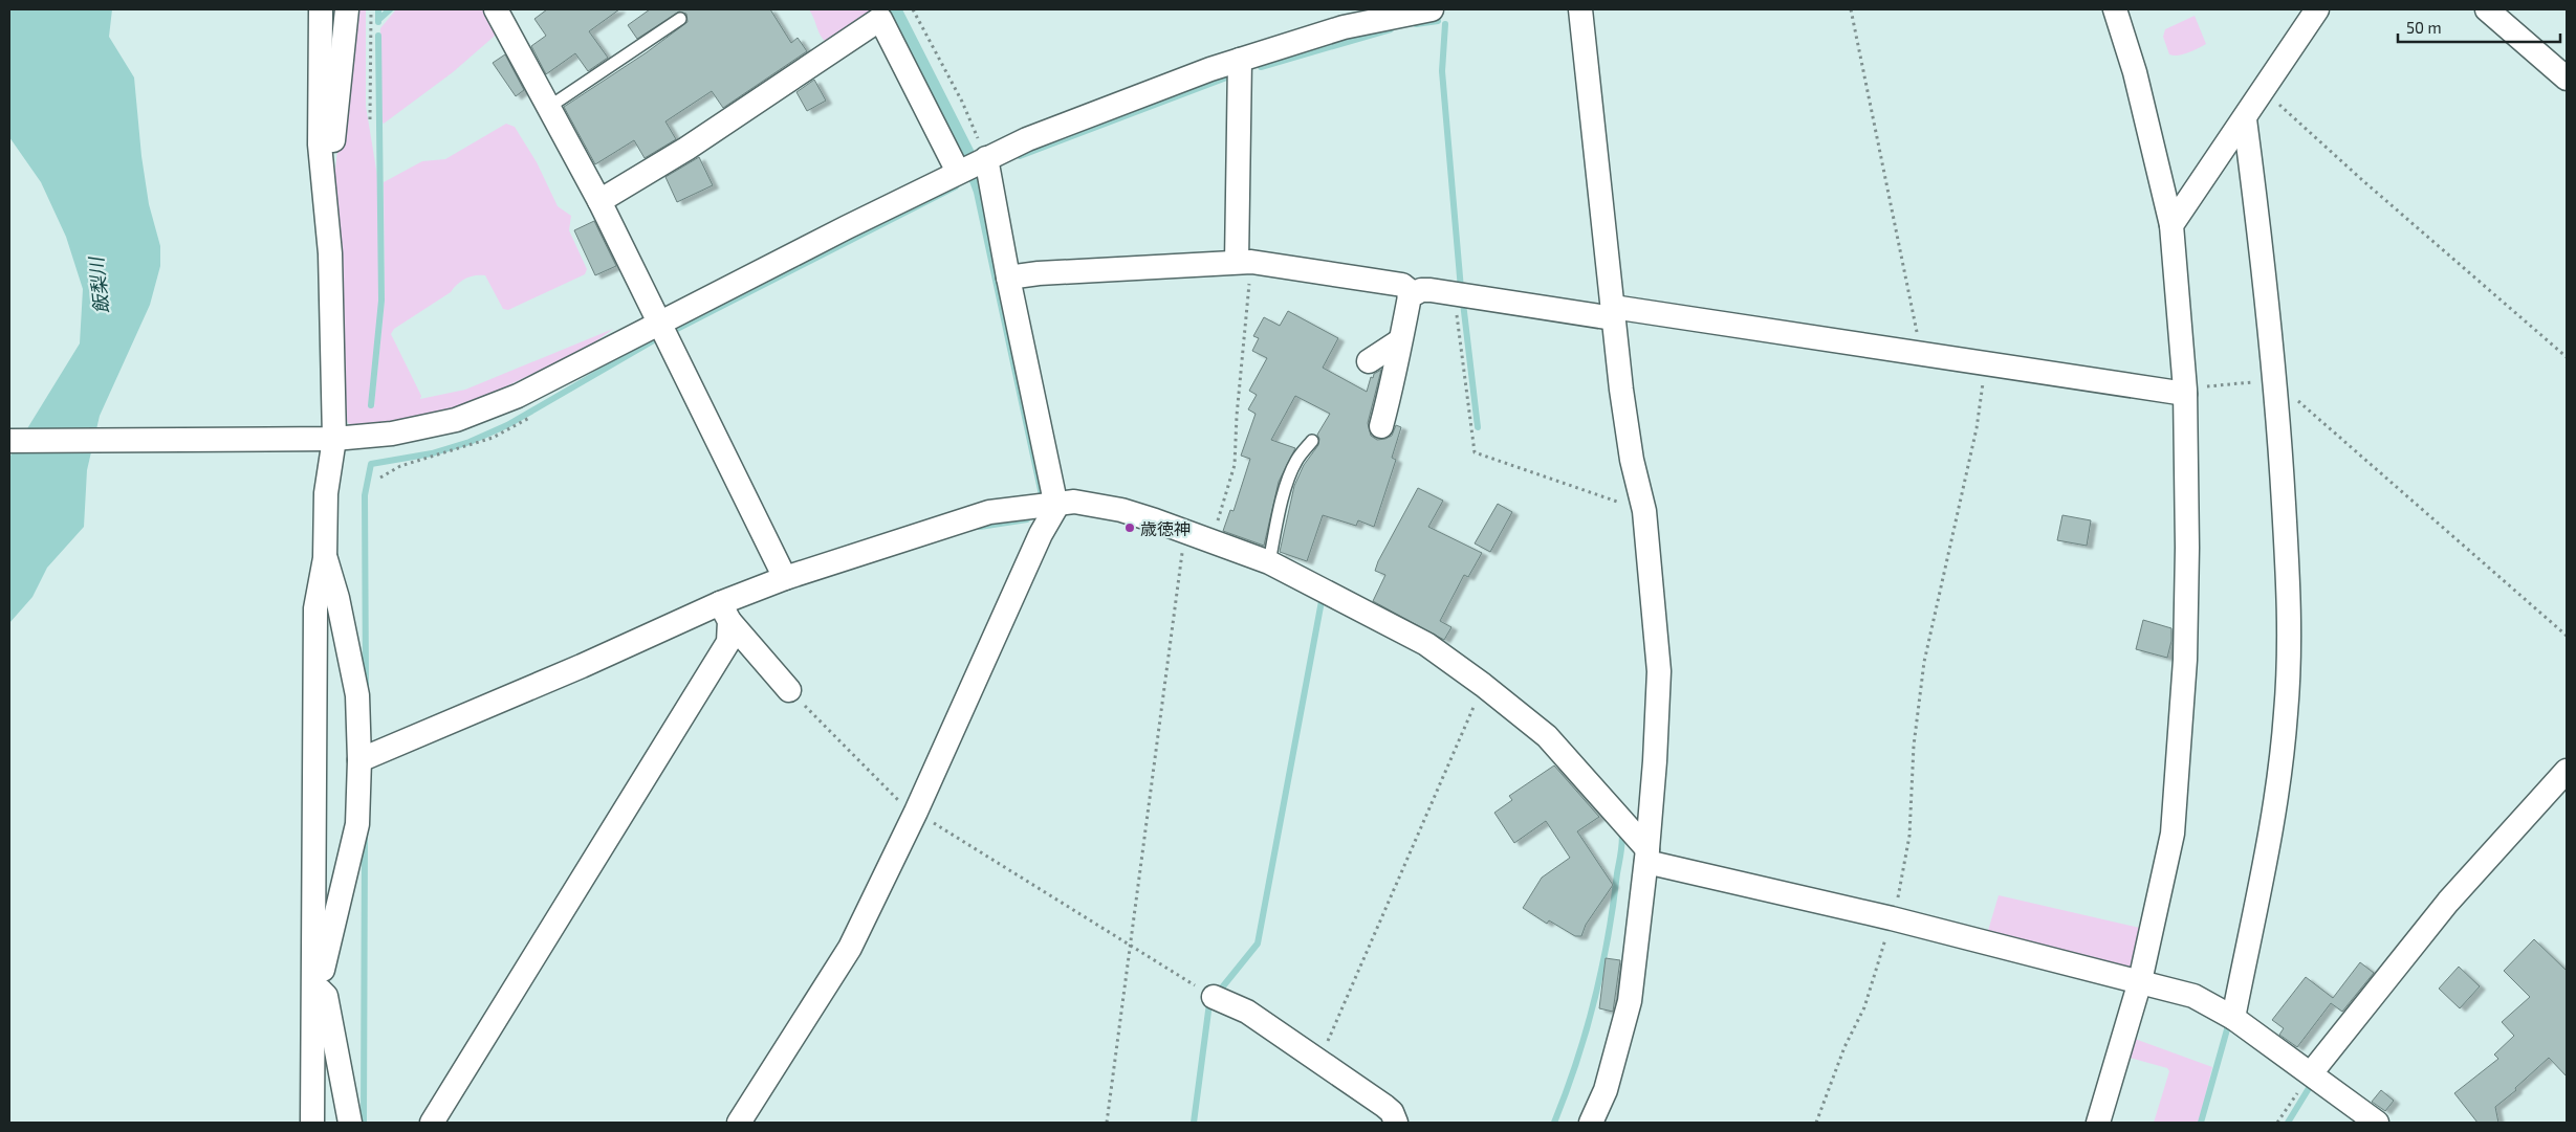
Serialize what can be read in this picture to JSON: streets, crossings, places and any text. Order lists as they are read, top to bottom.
{
  "water": ["飯梨川"],
  "places": ["歳徳神"],
  "scale_bar": "50 m"
}
